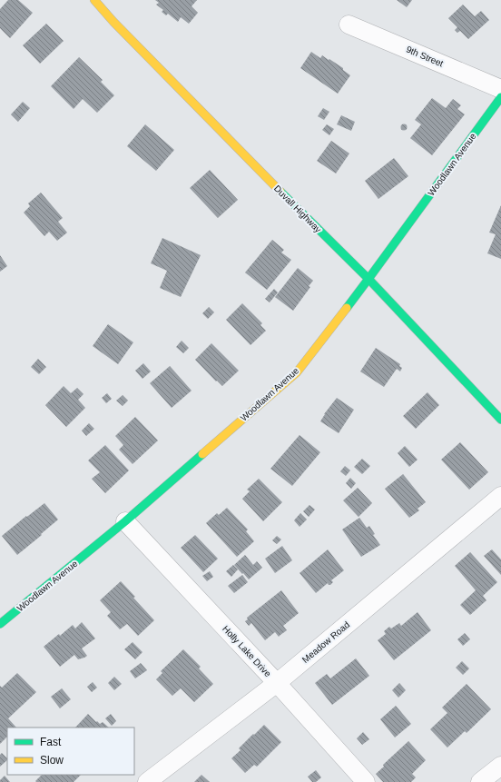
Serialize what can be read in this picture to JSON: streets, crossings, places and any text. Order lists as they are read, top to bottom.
{
  "streets": {
    "street": [
      "9th Street",
      "Woodlawn Avenue",
      "Duvall Highway",
      "Meadow Road",
      "Holly Lake Drive"
    ]
  },
  "crossings": [
    ["Woodlawn Avenue", "Duvall Highway"],
    ["Woodlawn Avenue", "Holly Lake Drive"],
    ["Meadow Road", "Holly Lake Drive"]
  ],
  "legend": ["Fast", "Slow"]
}
